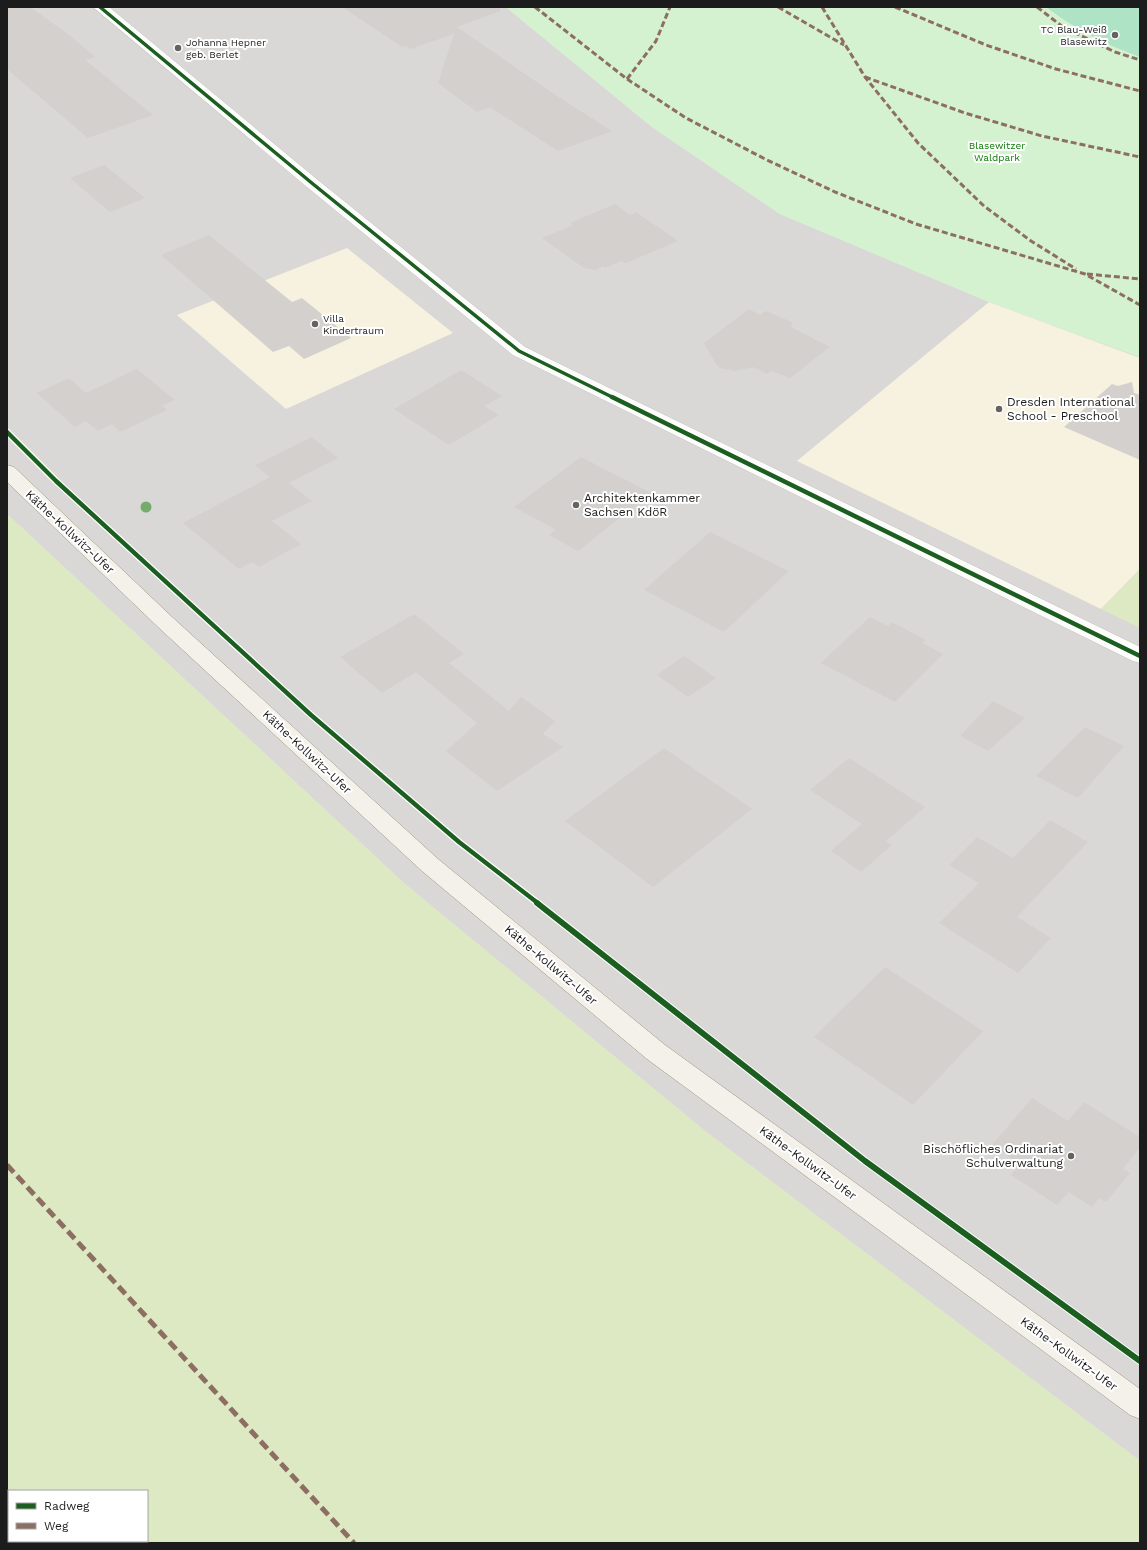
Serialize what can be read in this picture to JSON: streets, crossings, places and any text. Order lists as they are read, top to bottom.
{
  "streets": {
    "main road": ["Käthe-Kollwitz-Ufer"]
  },
  "parks": ["Blasewitzer Waldpark"],
  "places": [
    "TC Blau-Weiß Blasewitz",
    "Johanna Hepner geb. Berlet",
    "Villa Kindertraum",
    "Dresden International School - Preschool",
    "Architektenkammer Sachsen KdöR",
    "Bischöfliches Ordinariat Schulverwaltung"
  ],
  "legend": ["Radweg", "Weg"]
}
